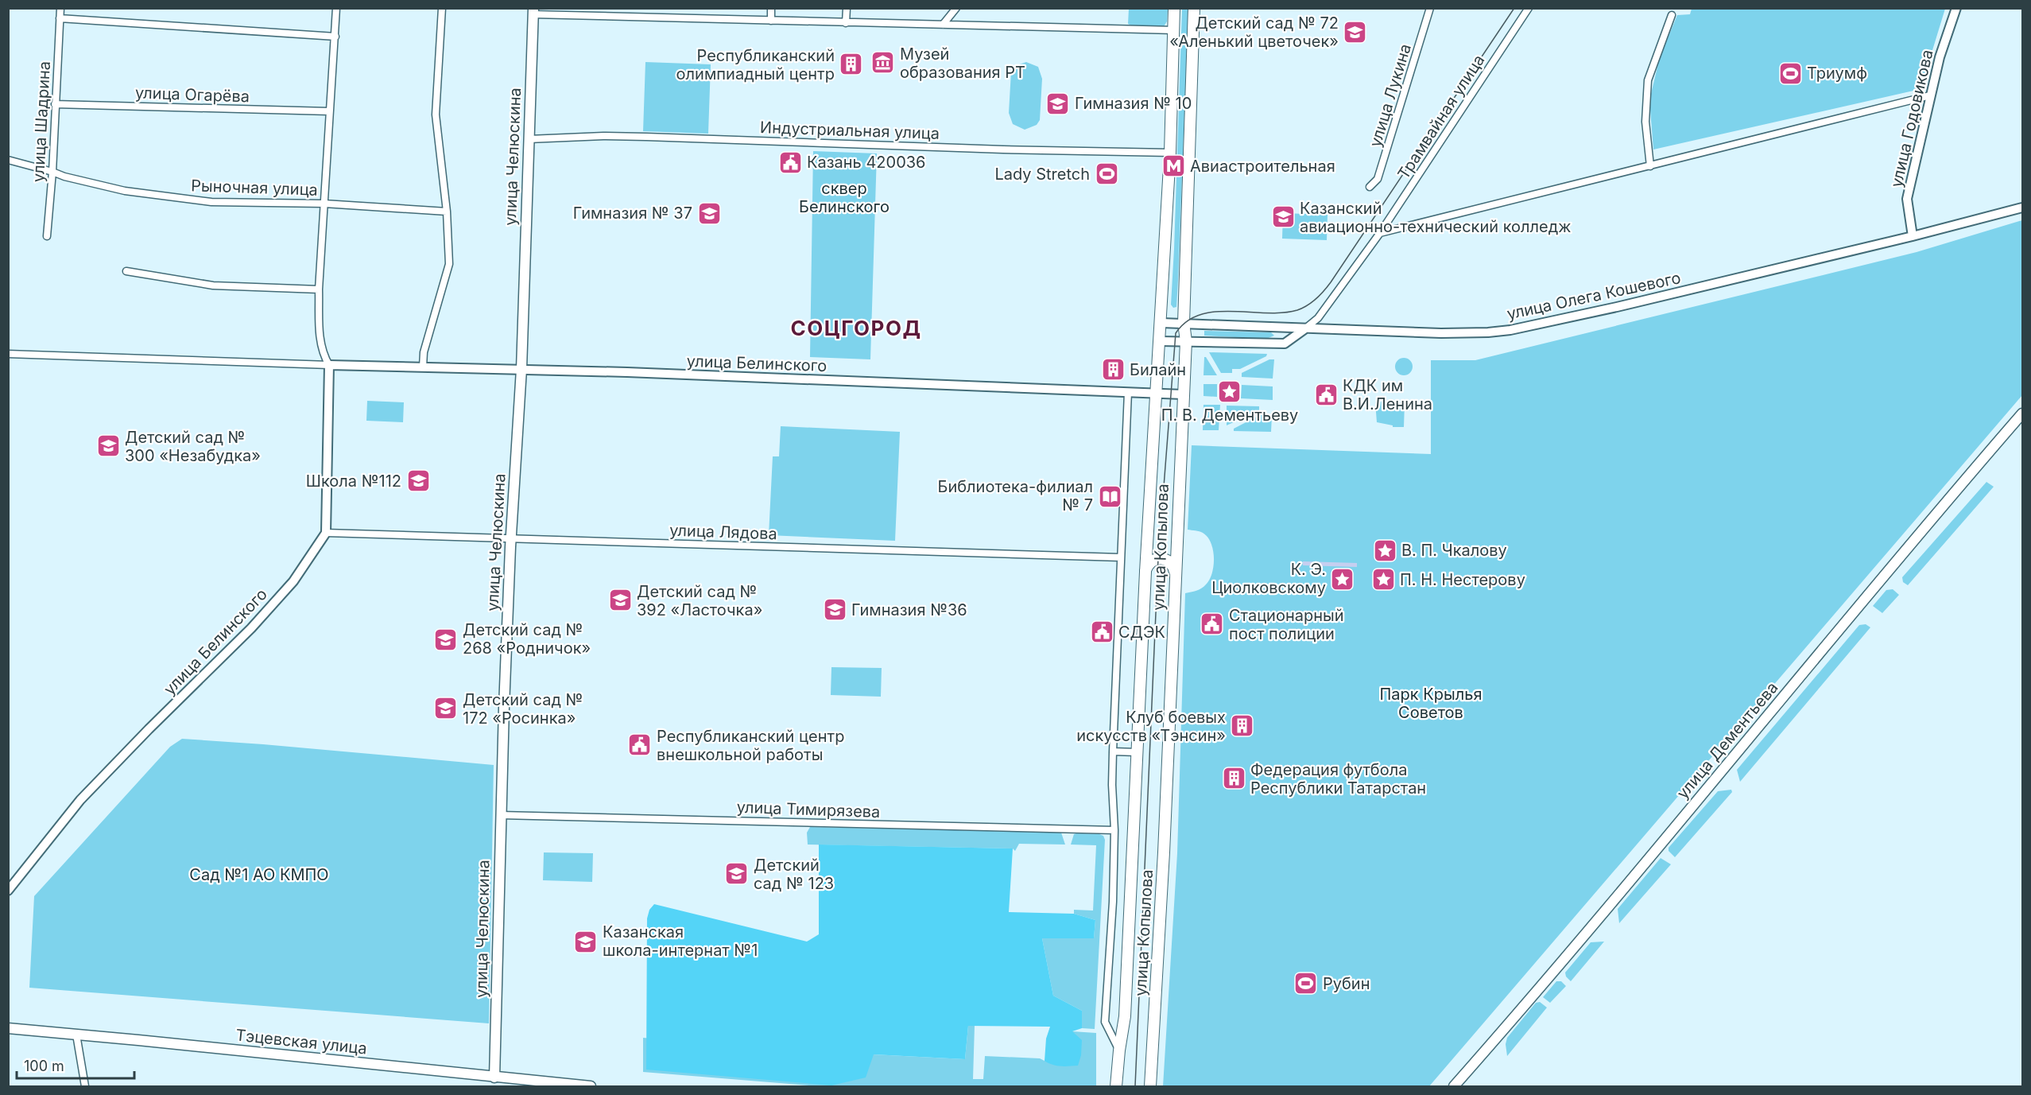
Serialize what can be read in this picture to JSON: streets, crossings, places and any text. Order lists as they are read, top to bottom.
{
  "streets": {
    "main road": [
      "улица Челюскина",
      "улица Копылова",
      "улица Дементьева",
      "Тэцевская улица"
    ],
    "street": [
      "улица Огарёва",
      "улица Лукина",
      "Трамвайная улица",
      "улица Годовикова",
      "улица Шадрина",
      "Индустриальная улица",
      "Рыночная улица",
      "улица Олега Кошевого",
      "улица Белинского",
      "улица Лядова",
      "улица Тимирязева"
    ]
  },
  "crossings": [
    ["улица Огарёва", "улица Шадрина"],
    ["Трамвайная улица", "улица Олега Кошевого"],
    ["улица Годовикова", "улица Олега Кошевого"],
    ["улица Шадрина", "Рыночная улица"],
    ["Индустриальная улица", "улица Челюскина"],
    ["Индустриальная улица", "улица Копылова"],
    ["улица Челюскина", "улица Белинского"],
    ["улица Челюскина", "улица Лядова"],
    ["улица Челюскина", "улица Тимирязева"],
    ["улица Челюскина", "Тэцевская улица"],
    ["улица Олега Кошевого", "улица Копылова"],
    ["улица Белинского", "улица Лядова"],
    ["улица Белинского", "улица Копылова"],
    ["улица Лядова", "улица Копылова"],
    ["улица Копылова", "улица Тимирязева"]
  ],
  "districts": ["СОЦГОРОД"],
  "parks": ["сквер Белинского", "Парк Крылья Советов", "Сад №1 АО КМПО"],
  "places": {
    "school or university": [
      "Детский сад № 72 «Аленький цветочек»",
      "Гимназия № 10",
      "Гимназия № 37",
      "Казанский авиационно-технический колледж",
      "Детский сад № 300 «Незабудка»",
      "Школа №112",
      "Детский сад № 392 «Ласточка»",
      "Гимназия №36",
      "Детский сад № 268 «Родничок»",
      "Детский сад № 172 «Росинка»",
      "Детский сад № 123",
      "Казанская школа-интернат №1"
    ],
    "museum": ["Музей образования РТ"],
    "building": [
      "Республиканский олимпиадный центр",
      "Билайн",
      "Клуб боевых искусств «Тэнсин»",
      "Федерация футбола Республики Татарстан"
    ],
    "sports": ["Триумф", "Lady Stretch", "Рубин"],
    "public building": [
      "Казань 420036",
      "КДК им В.И.Ленина",
      "Стационарный пост полиции",
      "СДЭК",
      "Республиканский центр внешкольной работы"
    ],
    "metro station": ["Авиастроительная"],
    "place": [
      "П. В. Дементьеву",
      "В. П. Чкалову",
      "К. Э. Циолковскому",
      "П. Н. Нестерову"
    ],
    "library": ["Библиотека-филиал № 7"]
  },
  "scale_bar": "100 m"
}
